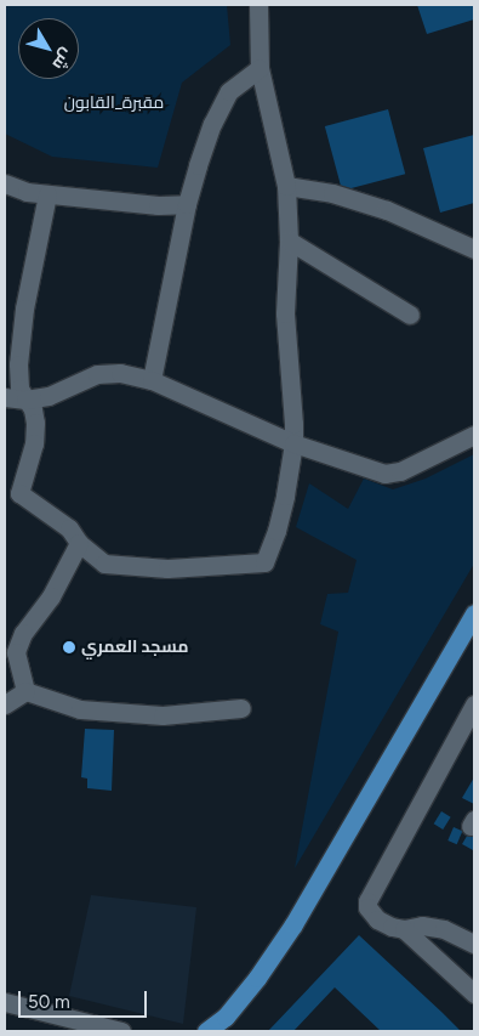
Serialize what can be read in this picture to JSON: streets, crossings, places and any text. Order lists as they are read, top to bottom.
{
  "parks": ["مقبرة_القابون"],
  "places": ["مسجد العمري"],
  "scale_bar": "50 m",
  "north": "bottom right"
}
